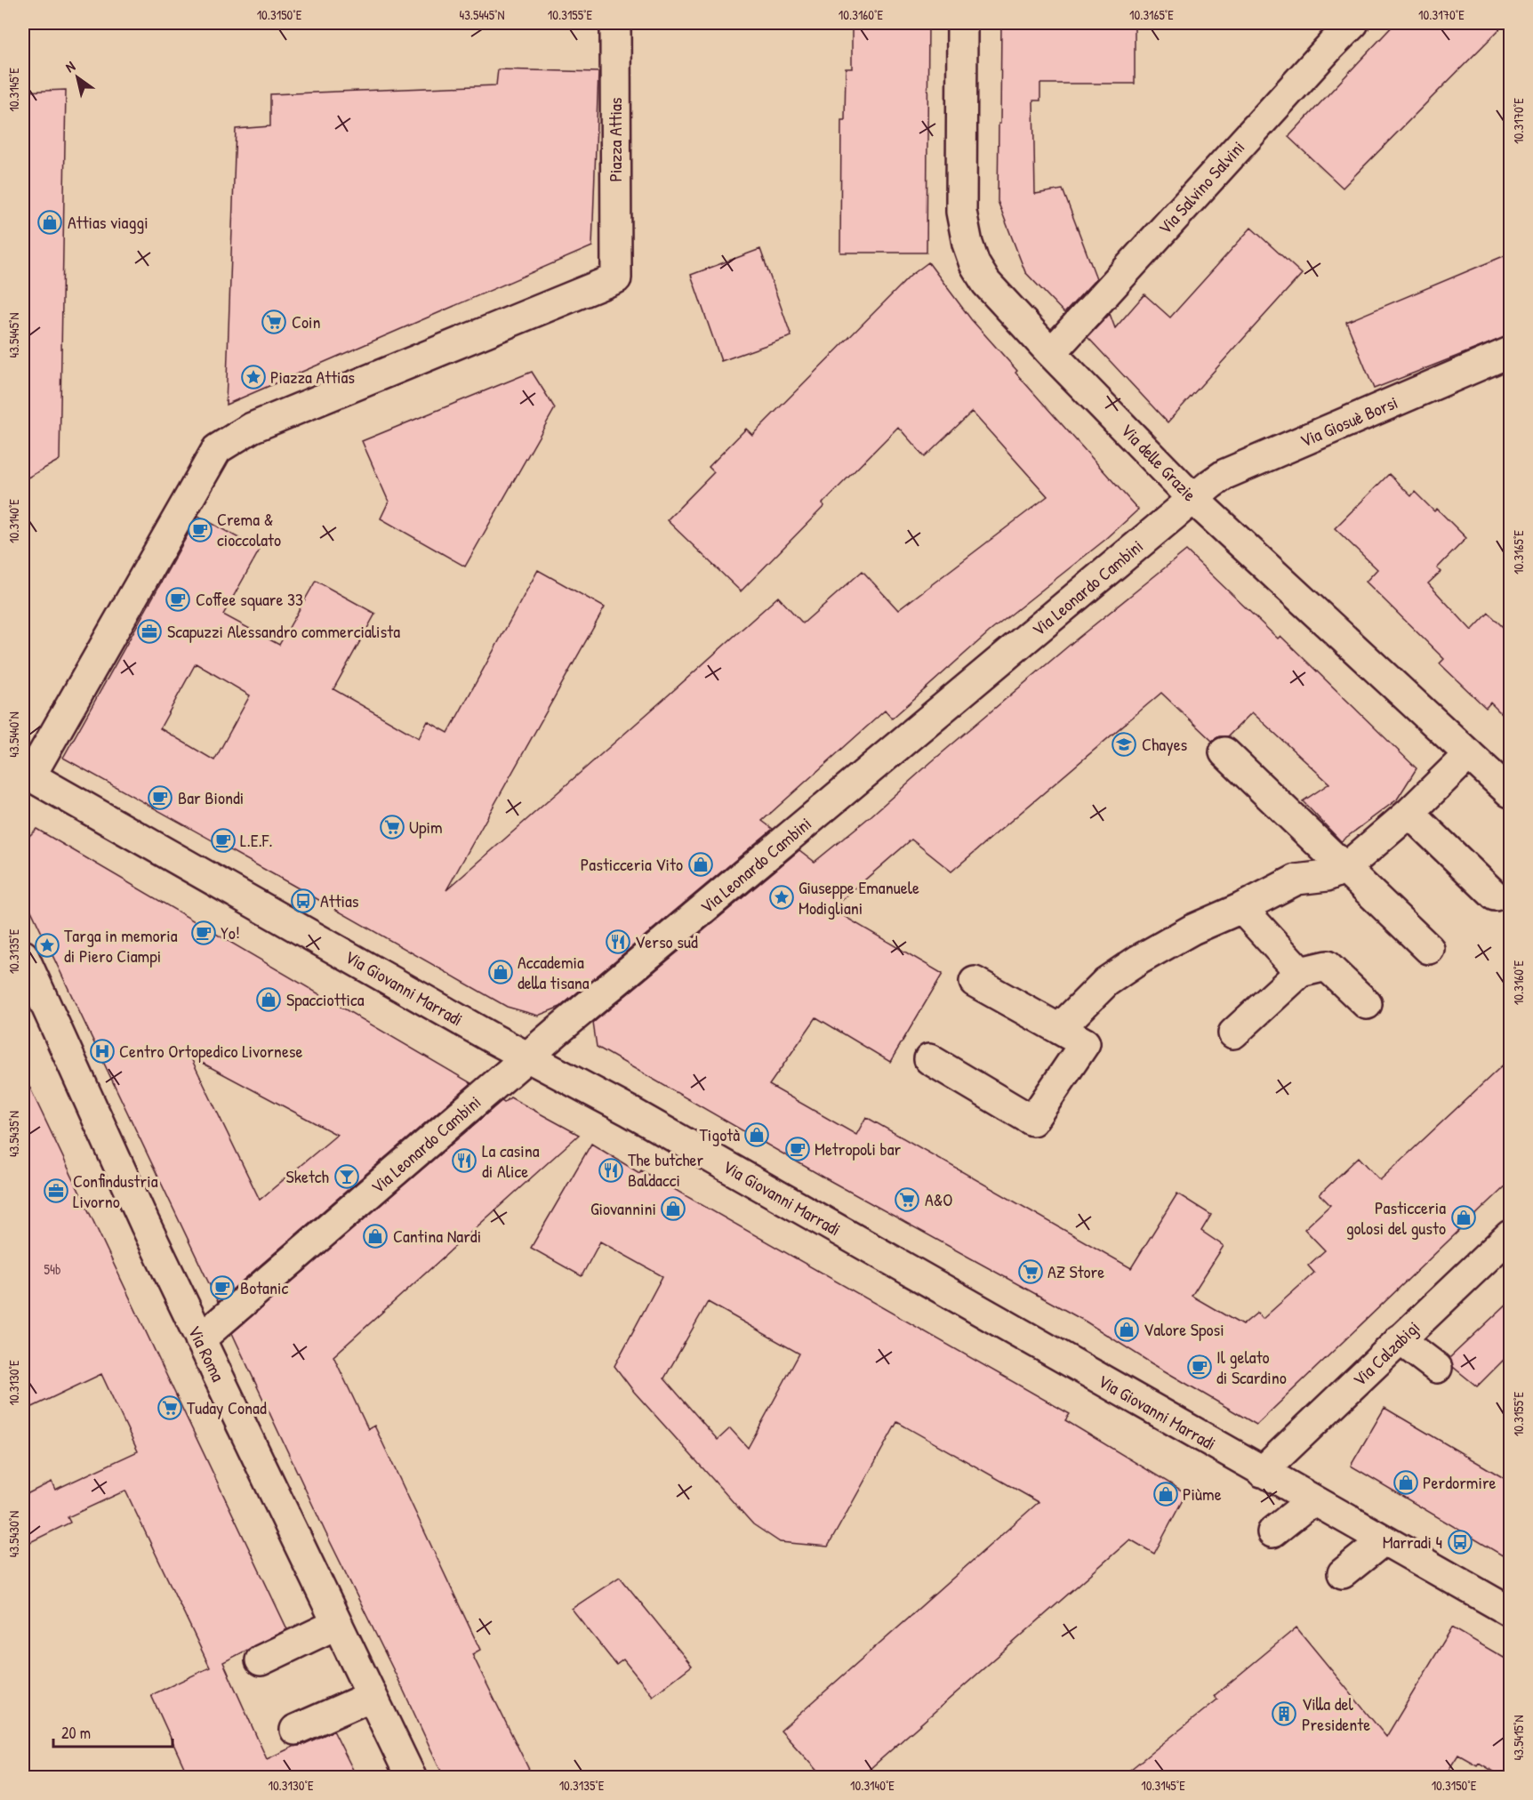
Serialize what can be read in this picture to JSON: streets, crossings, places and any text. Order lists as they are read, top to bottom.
{
  "streets": {
    "street": [
      "Piazza Attias",
      "Via Salvino Salvini",
      "Via Giosuè Borsi",
      "Via delle Grazie",
      "Via Leonardo Cambini",
      "Via Giovanni Marradi",
      "Via Roma",
      "Via Calzabigi"
    ]
  },
  "crossings": [
    ["Piazza Attias", "Via Giovanni Marradi"],
    ["Via Salvino Salvini", "Via delle Grazie"],
    ["Via Giosuè Borsi", "Via delle Grazie"],
    ["Via Giosuè Borsi", "Via Leonardo Cambini"],
    ["Via delle Grazie", "Via Leonardo Cambini"],
    ["Via Leonardo Cambini", "Via Giovanni Marradi"],
    ["Via Leonardo Cambini", "Via Roma"],
    ["Via Giovanni Marradi", "Via Calzabigi"]
  ],
  "places": {
    "shop": [
      "Attias viaggi",
      "Pasticceria Vito",
      "Accademia della tisana",
      "Spacciottica",
      "Tigotà",
      "Giovannini",
      "Pasticceria golosi del gusto",
      "Cantina Nardi",
      "Valore Sposi",
      "Perdormire",
      "Piùme"
    ],
    "supermarket": [
      "Coin",
      "Upim",
      "A&O",
      "AZ Store",
      "Tuday Conad"
    ],
    "place": ["Piazza Attias", "Giuseppe Emanuele Modigliani", "Targa in memoria di Piero Ciampi"],
    "cafe": [
      "Crema & cioccolato",
      "Coffee square 33",
      "Bar Biondi",
      "L.E.F.",
      "Yo!",
      "Metropoli bar",
      "Botanic",
      "Il gelato di Scardino"
    ],
    "office": ["Scapuzzi Alessandro commercialista", "Confindustria Livorno"],
    "school or university": ["Chayes"],
    "bus stop": ["Attias", "Marradi 4"],
    "restaurant": ["Verso sud", "La casina di Alice", "The butcher Baldacci"],
    "hospital": ["Centro Ortopedico Livornese"],
    "bar": ["Sketch"],
    "building": ["Villa del Presidente"]
  },
  "house_numbers": ["54b"],
  "scale_bar": "20 m",
  "north": "top left",
  "coordinates": [
    "10.3150°E",
    "43.5445°N",
    "10.3155°E",
    "10.3160°E",
    "10.3165°E",
    "10.3170°E",
    "10.3145°E",
    "10.3140°E",
    "43.5440°N",
    "10.3135°E",
    "43.5435°N",
    "10.3130°E",
    "43.5430°N",
    "43.5415°N"
  ]
}
